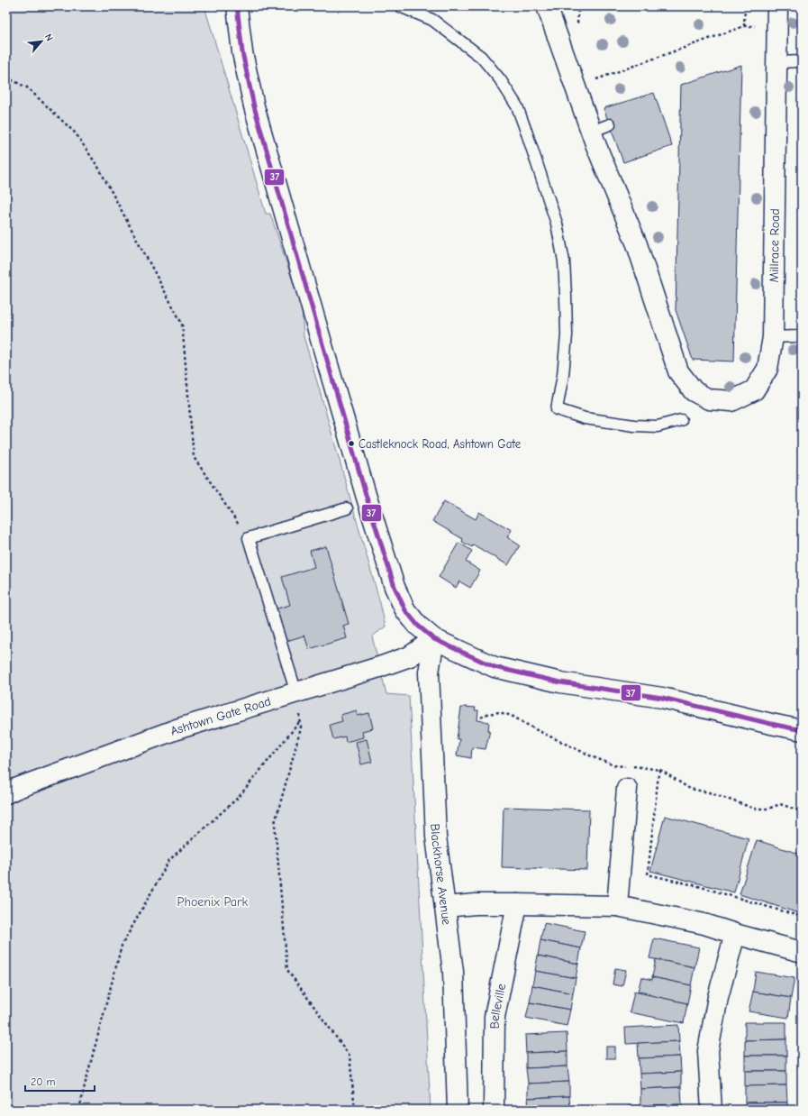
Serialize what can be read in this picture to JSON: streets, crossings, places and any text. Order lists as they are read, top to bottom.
{
  "streets": {
    "street": [
      "Millrace Road",
      "Ashtown Gate Road",
      "Blackhorse Avenue",
      "Belleville"
    ]
  },
  "crossings": [
    ["Ashtown Gate Road", "Blackhorse Avenue"]
  ],
  "parks": ["Phoenix Park"],
  "places": ["Castleknock Road, Ashtown Gate"],
  "lines": ["transit line 37"],
  "scale_bar": "20 m",
  "north": "top right"
}
